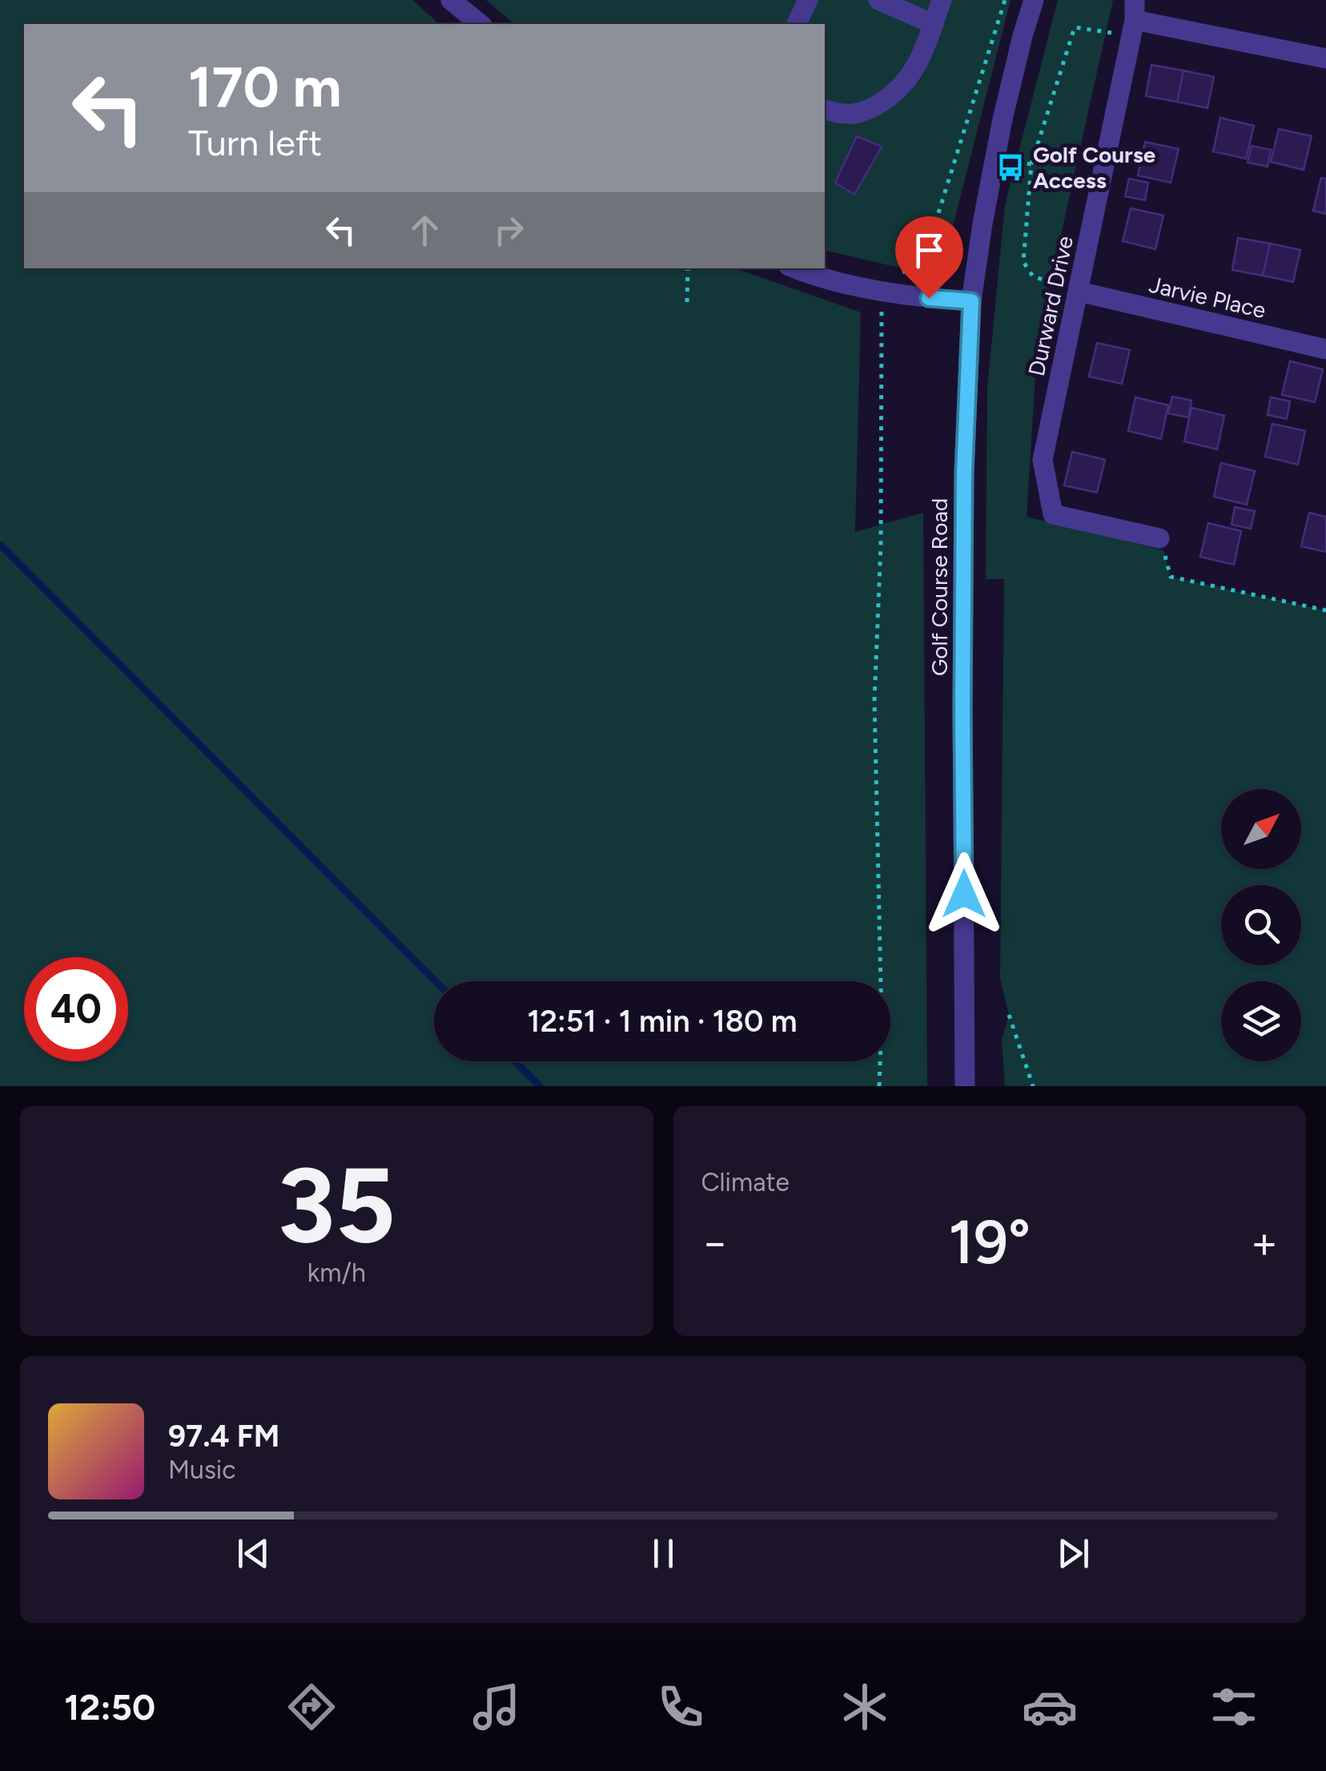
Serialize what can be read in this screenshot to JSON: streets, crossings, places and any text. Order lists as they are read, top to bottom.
{
  "streets": {
    "street": ["Jarvie Place", "Durward Drive", "Golf Course Road"]
  },
  "crossings": [
    ["Jarvie Place", "Durward Drive"]
  ],
  "places": {
    "bus stop": ["Golf Course Access"]
  },
  "north": "top right",
  "page": {
    "turn": ["170 m", "Turn left"],
    "limit": "40",
    "trip": "12:51 · 1 min · 180 m",
    "tile": [
      ["35", "km/h"],
      "Climate"
    ],
    "heat": ["−", "19°", "+"],
    "song": ["97.4 FM", "Music"],
    "tabs": "12:50"
  }
}
